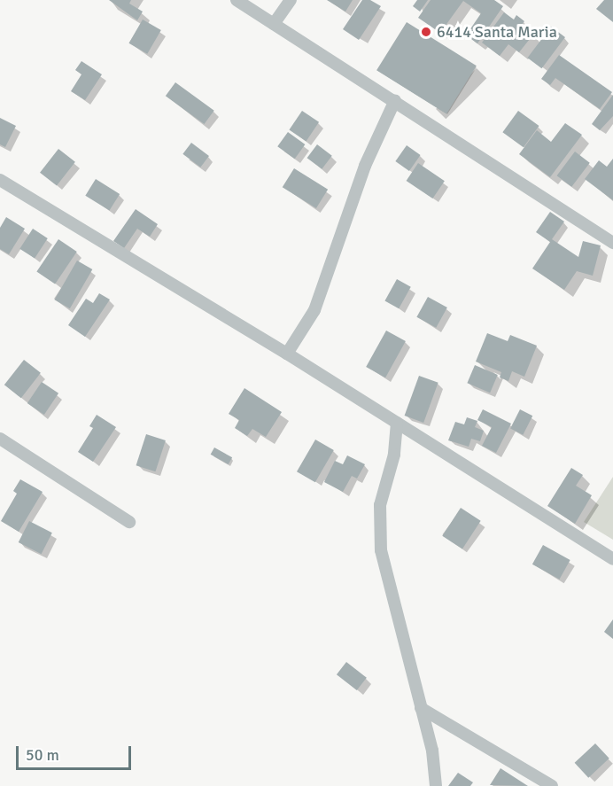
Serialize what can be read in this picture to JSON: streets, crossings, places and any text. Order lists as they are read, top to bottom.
{
  "places": ["6414 Santa Maria"],
  "scale_bar": "50 m"
}
